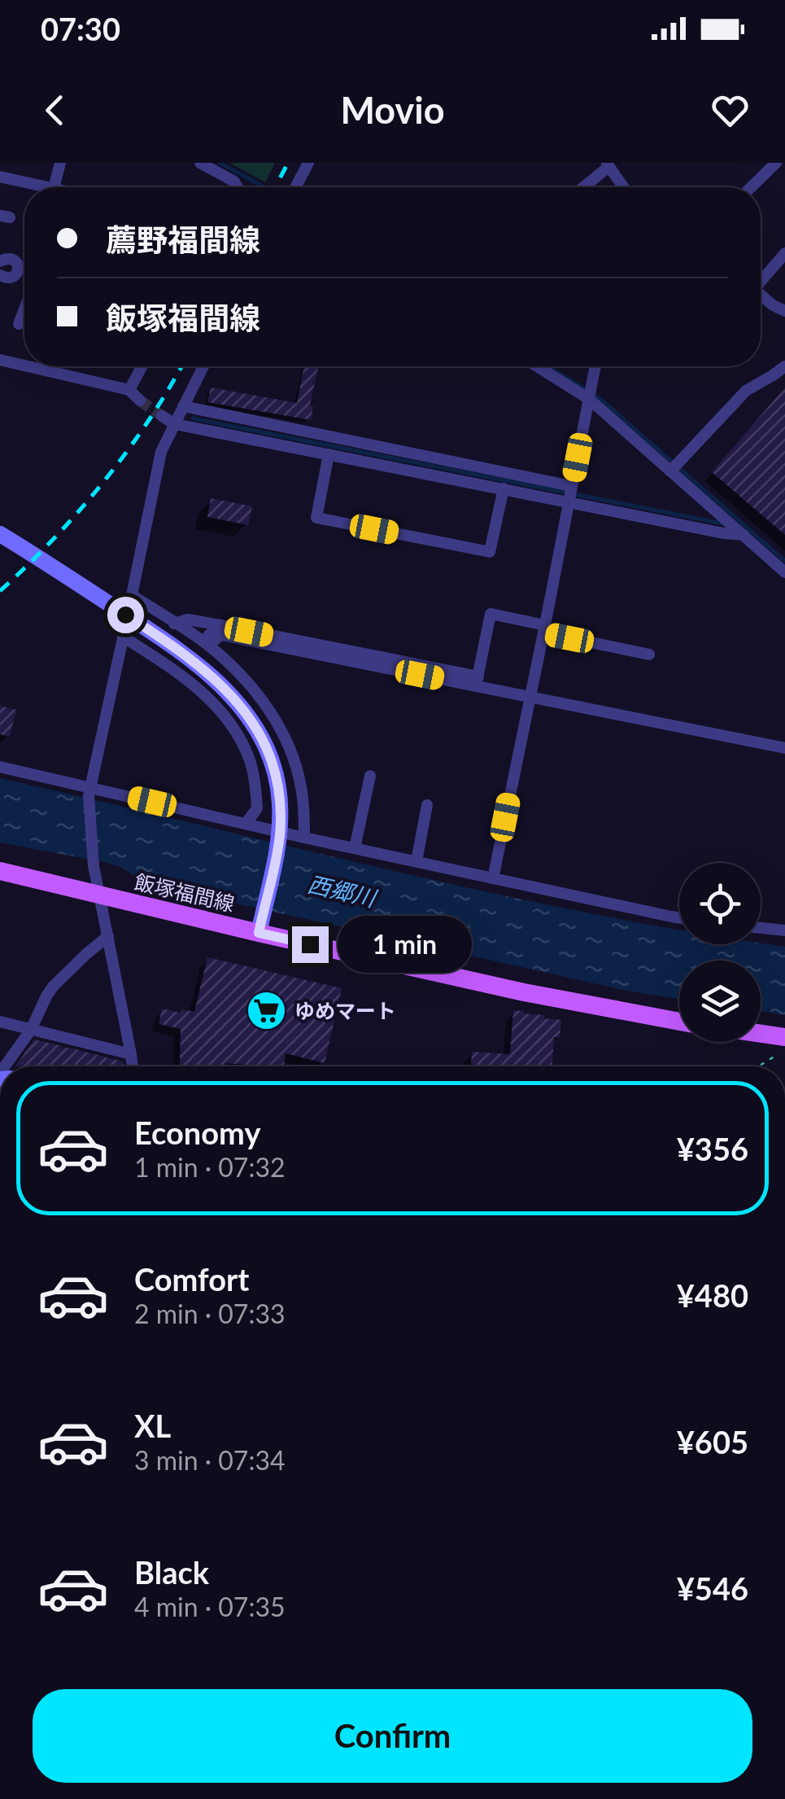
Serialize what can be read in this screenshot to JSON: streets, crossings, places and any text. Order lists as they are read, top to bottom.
{
  "streets": {
    "main road": ["飯塚福間線"]
  },
  "water": ["西郷川"],
  "places": {
    "supermarket": ["ゆめマート"]
  },
  "page": {
    "status": "07:30",
    "header": "Movio",
    "banner": ["薦野福間線", "飯塚福間線"],
    "bubble": "1 min",
    "list": [
      {
        "name": "Economy",
        "note": "1 min · 07:32",
        "value": "¥356"
      },
      {
        "name": "Comfort",
        "note": "2 min · 07:33",
        "value": "¥480"
      },
      {
        "name": "XL",
        "note": "3 min · 07:34",
        "value": "¥605"
      },
      {
        "name": "Black",
        "note": "4 min · 07:35",
        "value": "¥546"
      }
    ],
    "buttons": "Confirm"
  }
}
